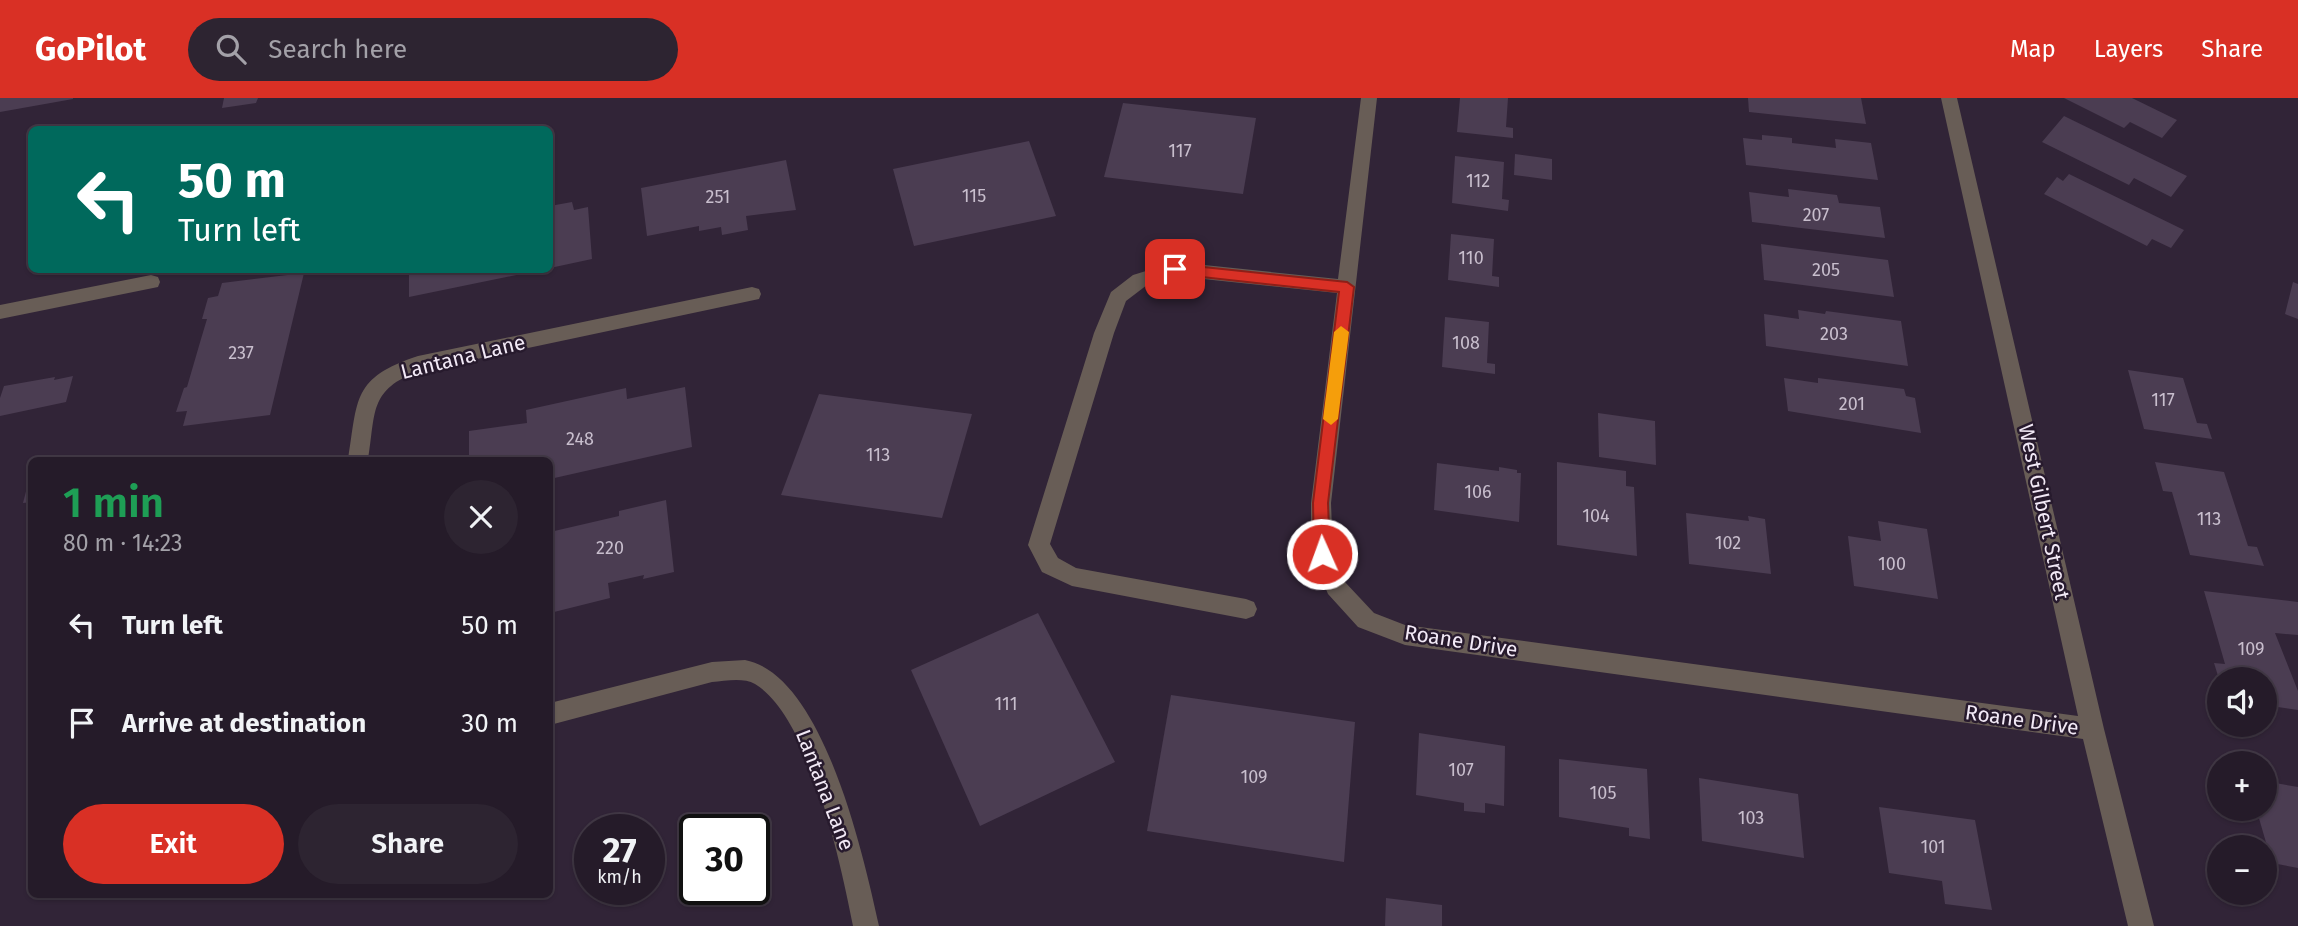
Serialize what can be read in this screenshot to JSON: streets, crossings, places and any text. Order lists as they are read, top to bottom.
{
  "streets": {
    "street": ["Lantana Lane", "West Gilbert Street", "Roane Drive"]
  },
  "crossings": [
    ["West Gilbert Street", "Roane Drive"]
  ],
  "house_numbers": [
    "117",
    "112",
    "115",
    "251",
    "207",
    "110",
    "205",
    "203",
    "108",
    "237",
    "117",
    "201",
    "248",
    "113",
    "106",
    "104",
    "113",
    "102",
    "220",
    "100",
    "109",
    "111",
    "107",
    "109",
    "105",
    "103",
    "101"
  ],
  "page": {
    "header": "GoPilot",
    "search": "Search here",
    "nav": ["Map", "Layers", "Share"],
    "turn": ["50 m", "Turn left"],
    "heading": ["1 min", "80 m · 14:23"],
    "list": [
      {
        "name": "Turn left",
        "value": "50 m"
      },
      {
        "name": "Arrive at destination",
        "value": "30 m"
      }
    ],
    "map_buttons": ["+", "−"],
    "buttons": ["Exit", "Share"],
    "speed": "27 km/h",
    "limit": "30"
  }
}
